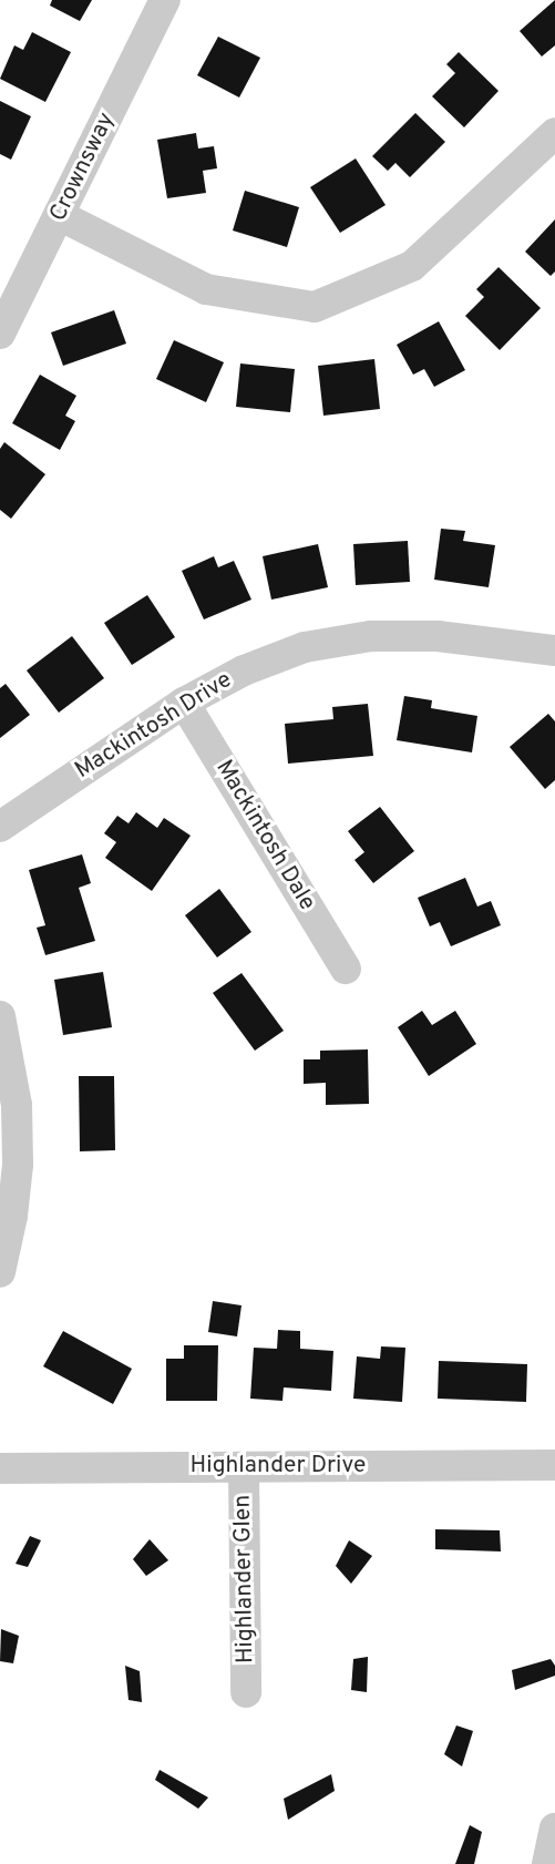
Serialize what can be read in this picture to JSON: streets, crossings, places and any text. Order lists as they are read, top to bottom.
{
  "streets": {
    "street": [
      "Crownsway",
      "Mackintosh Drive",
      "Mackintosh Dale",
      "Highlander Drive",
      "Highlander Glen"
    ]
  },
  "crossings": [
    ["Mackintosh Drive", "Mackintosh Dale"],
    ["Highlander Drive", "Highlander Glen"]
  ]
}
